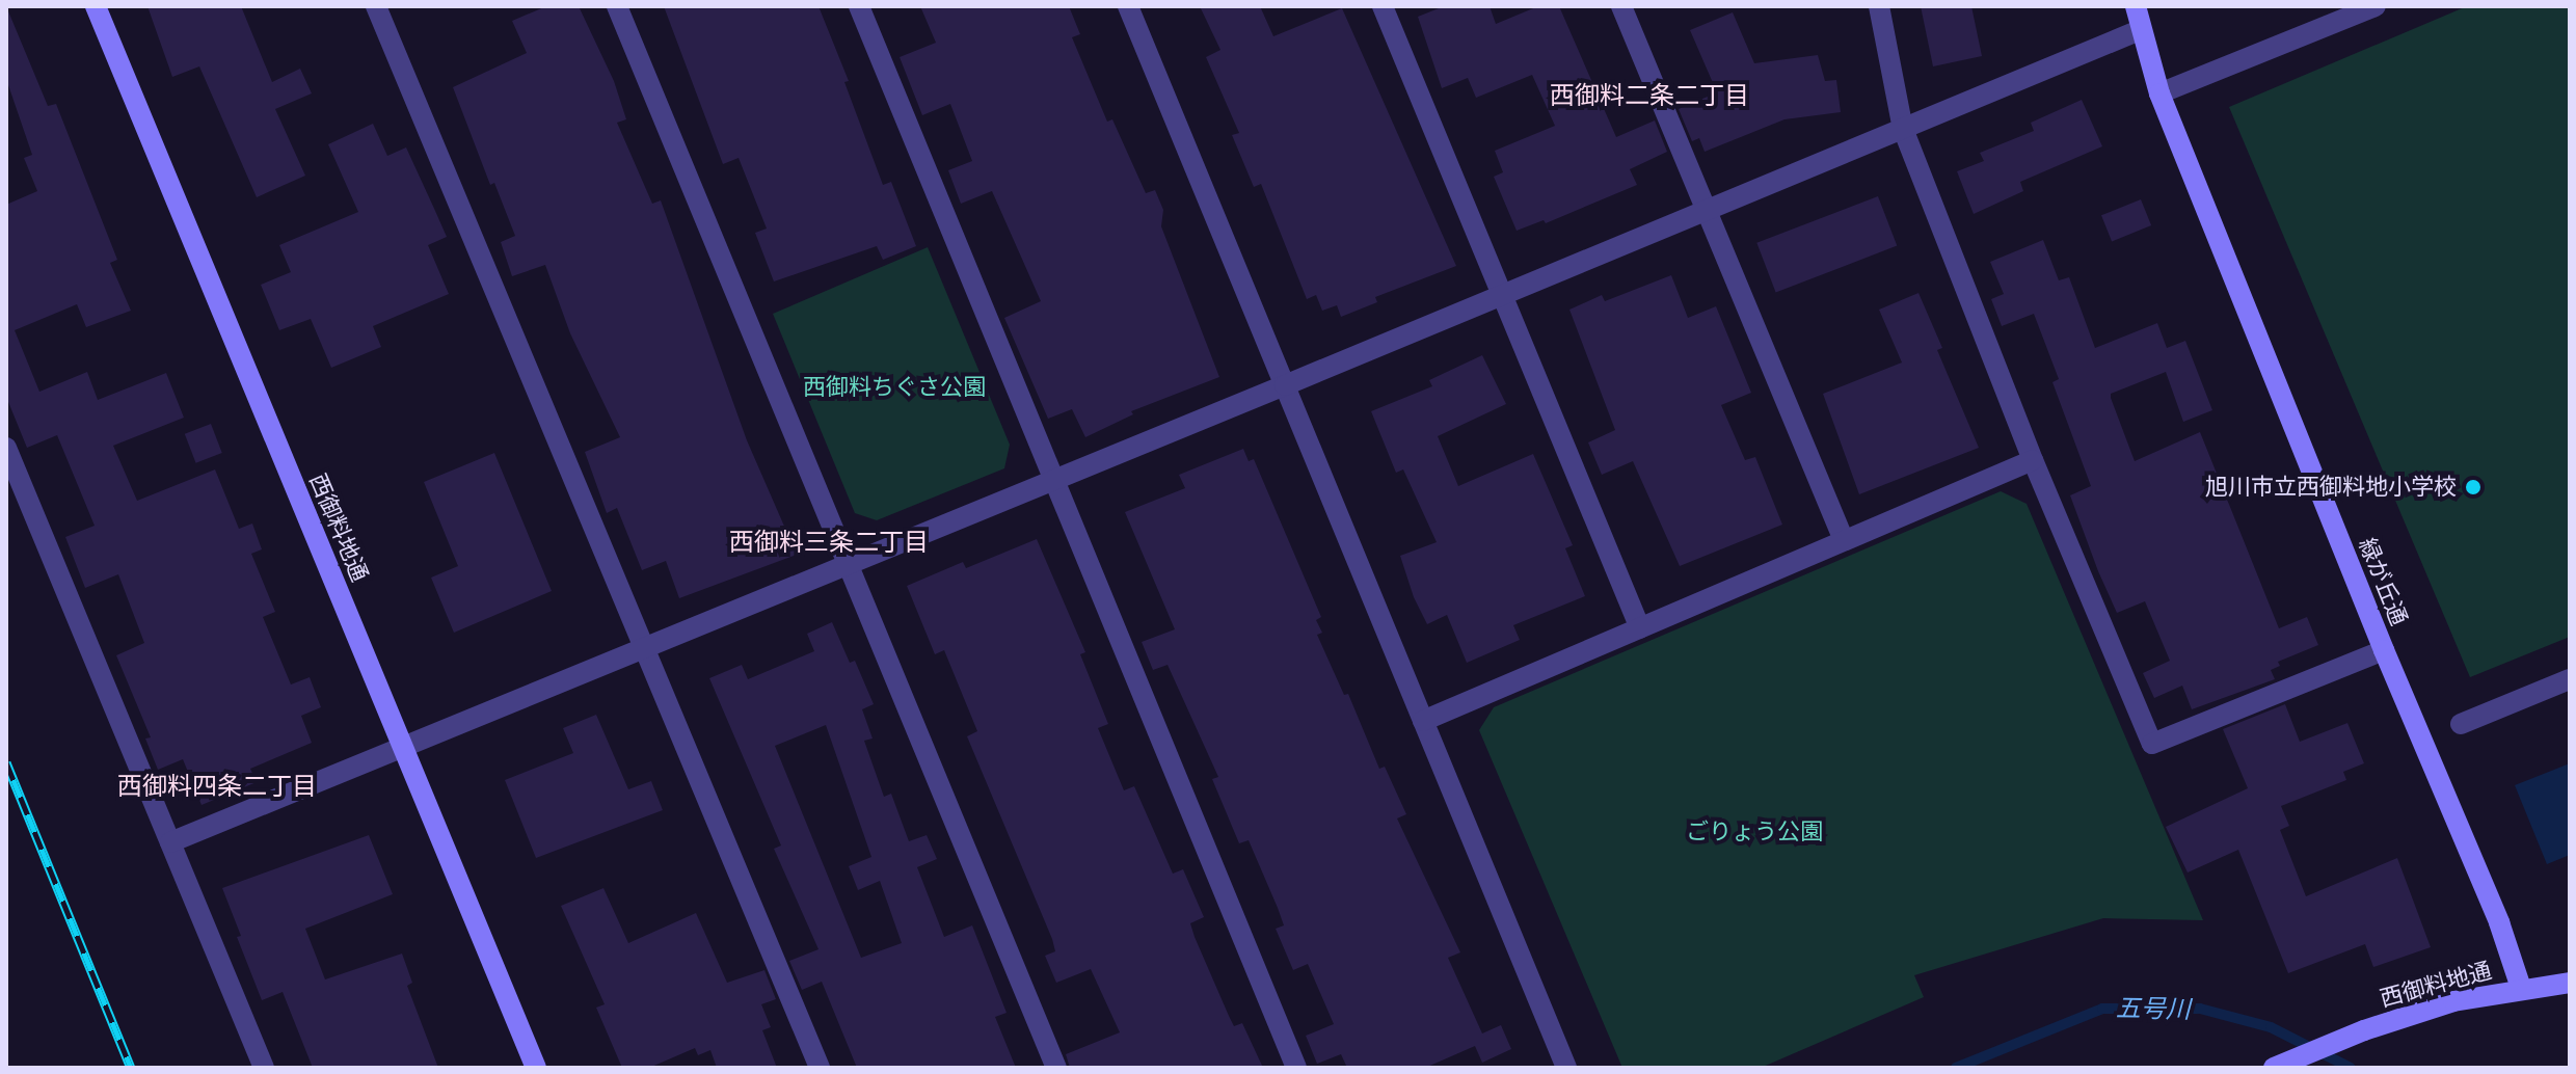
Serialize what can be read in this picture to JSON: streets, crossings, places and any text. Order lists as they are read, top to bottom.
{
  "streets": {
    "street": ["西御料地通", "緑が丘通"]
  },
  "crossings": [
    ["西御料地通", "緑が丘通"]
  ],
  "districts": ["西御料二条二丁目", "西御料三条二丁目", "西御料四条二丁目"],
  "water": ["五号川"],
  "parks": ["西御料ちぐさ公園", "ごりょう公園"],
  "places": ["旭川市立西御料地小学校"]
}
